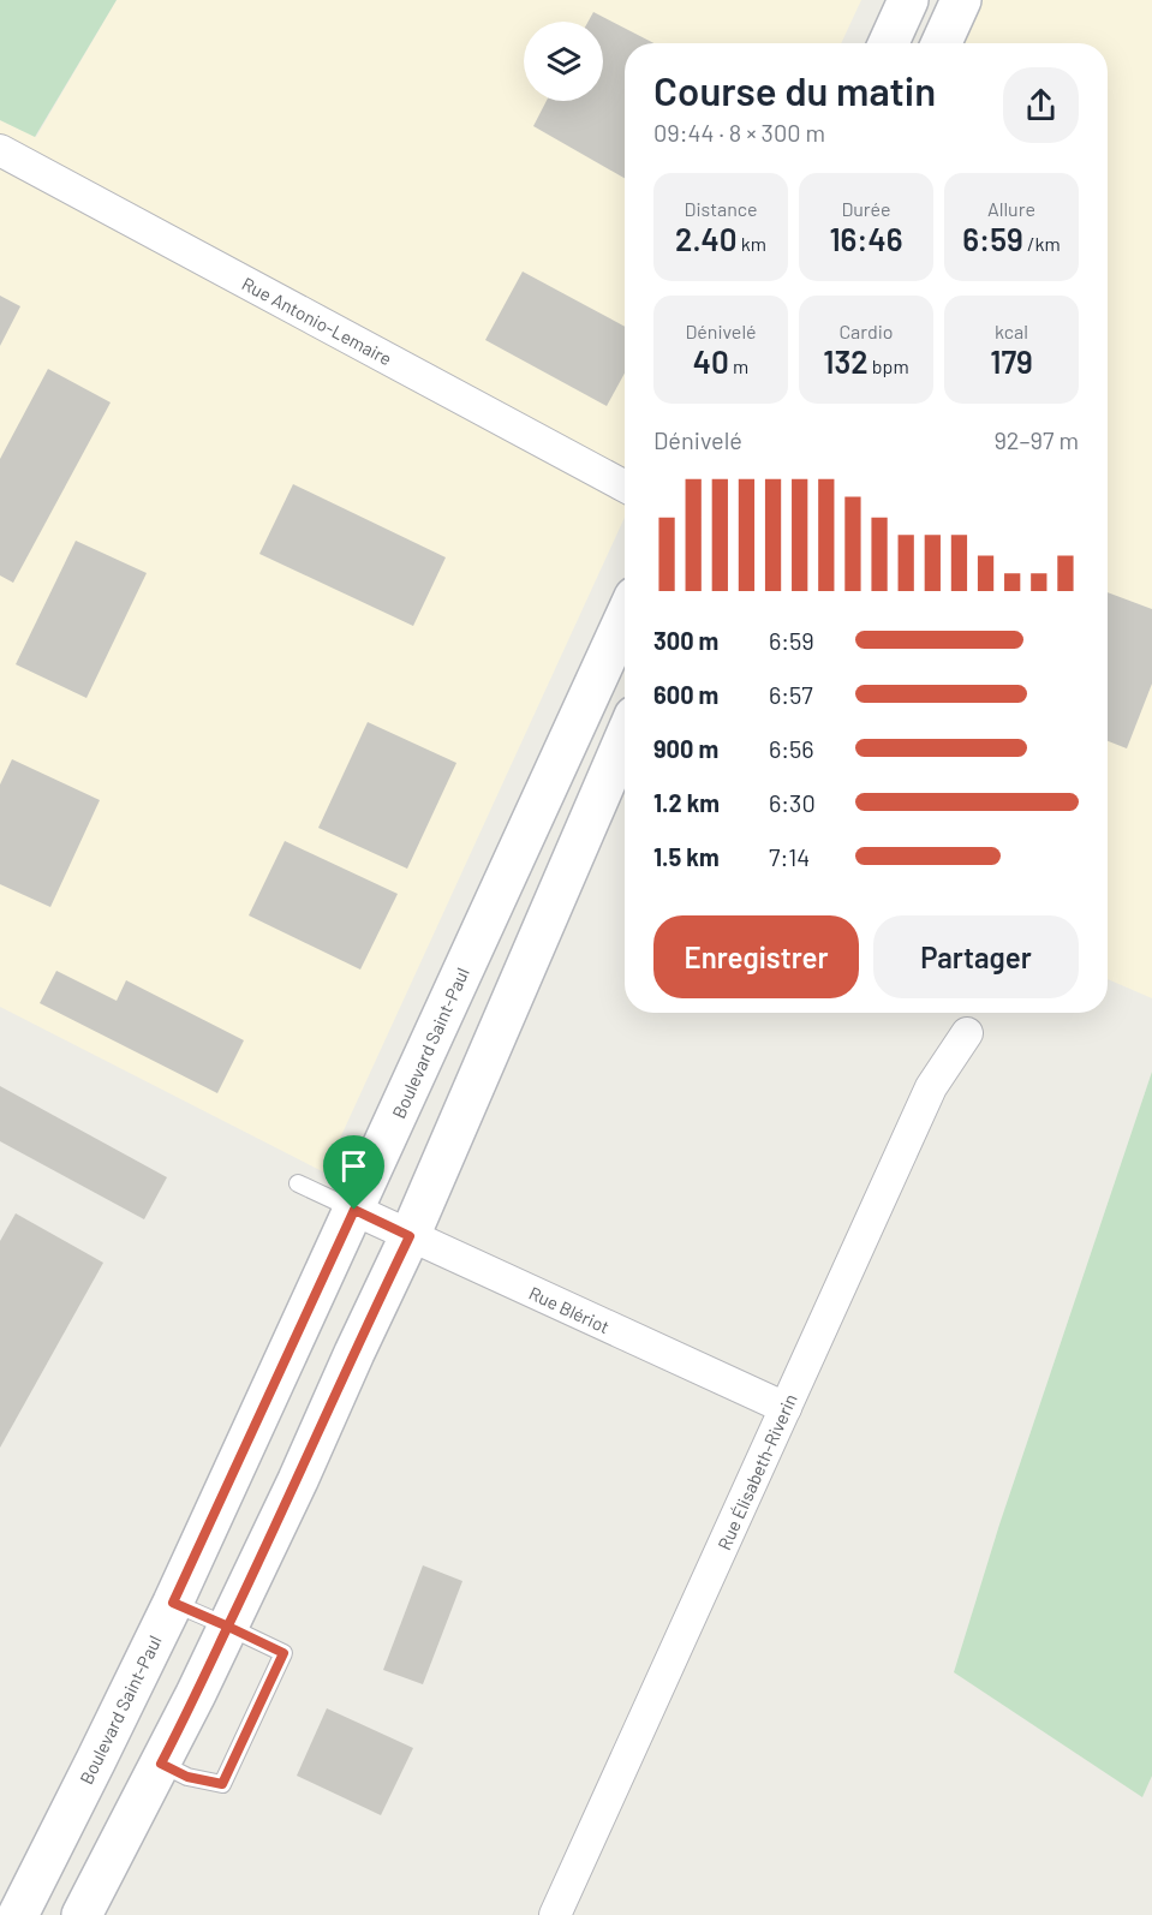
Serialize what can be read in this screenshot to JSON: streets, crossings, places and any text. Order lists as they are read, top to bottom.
{
  "streets": {
    "main road": ["Boulevard Saint-Paul"],
    "street": ["Rue Antonio-Lemaire", "Rue Blériot", "Rue Élisabeth-Riverin"]
  },
  "crossings": [
    ["Boulevard Saint-Paul", "Rue Blériot"],
    ["Rue Blériot", "Rue Élisabeth-Riverin"]
  ],
  "page": {
    "heading": ["Course du matin", "09:44 · 8 × 300 m"],
    "stats": [
      ["Distance", "2.40 km"],
      ["Durée", "16:46"],
      ["Allure", "6:59 /km"],
      ["Dénivelé", "40 m"],
      ["Cardio", "132 bpm"],
      ["kcal", "179"]
    ],
    "chart": ["Dénivelé", "92–97 m"],
    "list": [
      {
        "name": "300 m",
        "note": "6:59"
      },
      {
        "name": "600 m",
        "note": "6:57"
      },
      {
        "name": "900 m",
        "note": "6:56"
      },
      {
        "name": "1.2 km",
        "note": "6:30"
      },
      {
        "name": "1.5 km",
        "note": "7:14"
      }
    ],
    "buttons": ["Enregistrer", "Partager"]
  }
}
